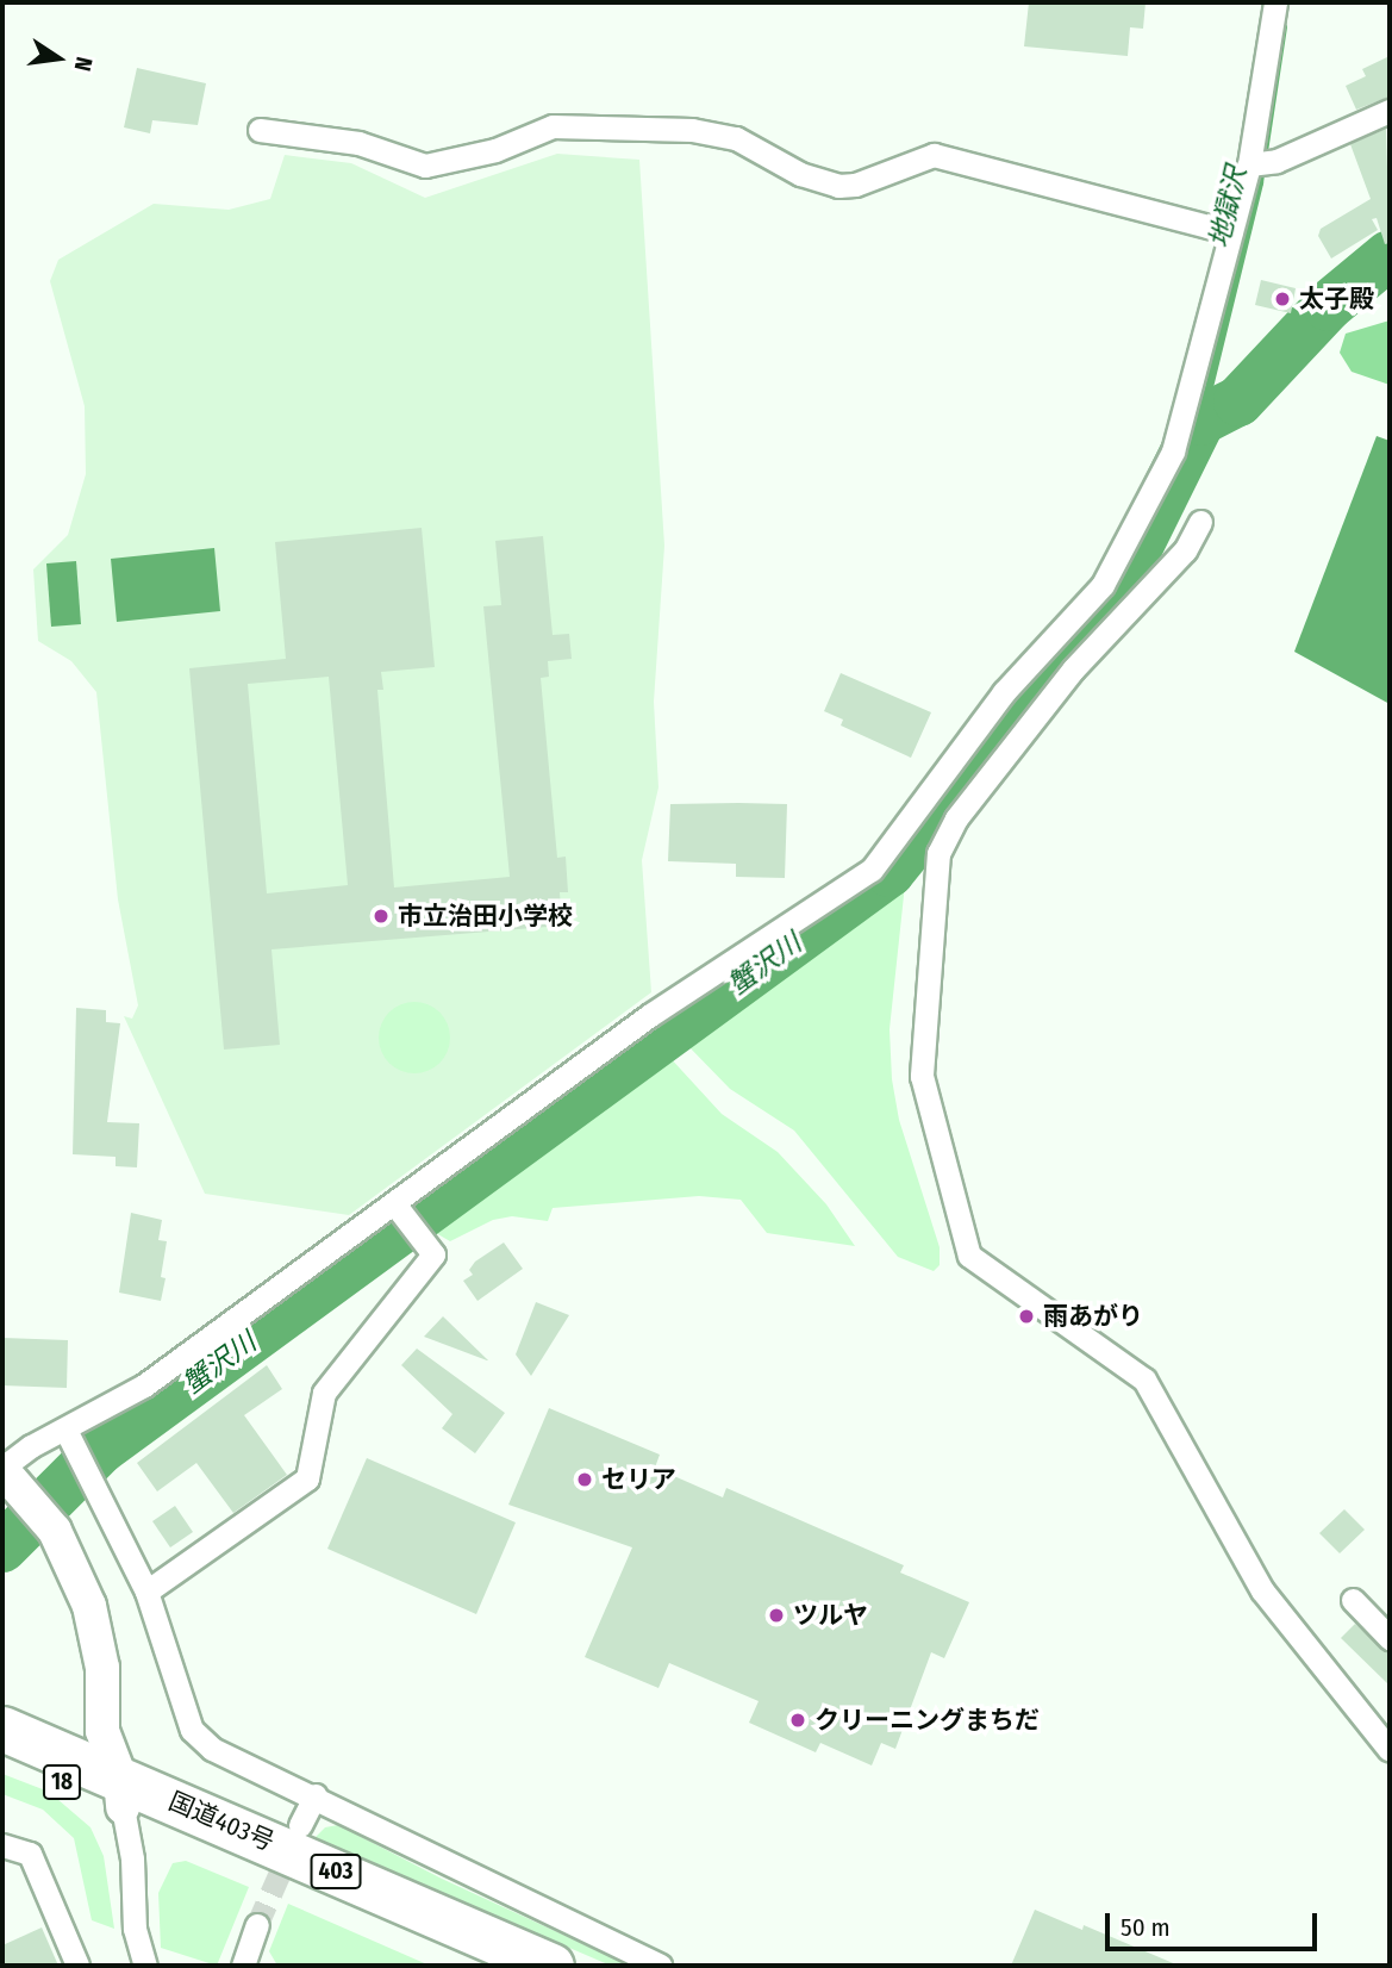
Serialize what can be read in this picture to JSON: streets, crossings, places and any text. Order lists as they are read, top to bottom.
{
  "streets": {
    "highway": ["18", "国道403号", "403"]
  },
  "crossings": [
    ["18", "国道403号"]
  ],
  "water": ["地獄沢", "蟹沢川"],
  "places": [
    "太子殿",
    "市立治田小学校",
    "雨あがり",
    "セリア",
    "ツルヤ",
    "クリーニングまちだ"
  ],
  "scale_bar": "50 m",
  "north": "right"
}
